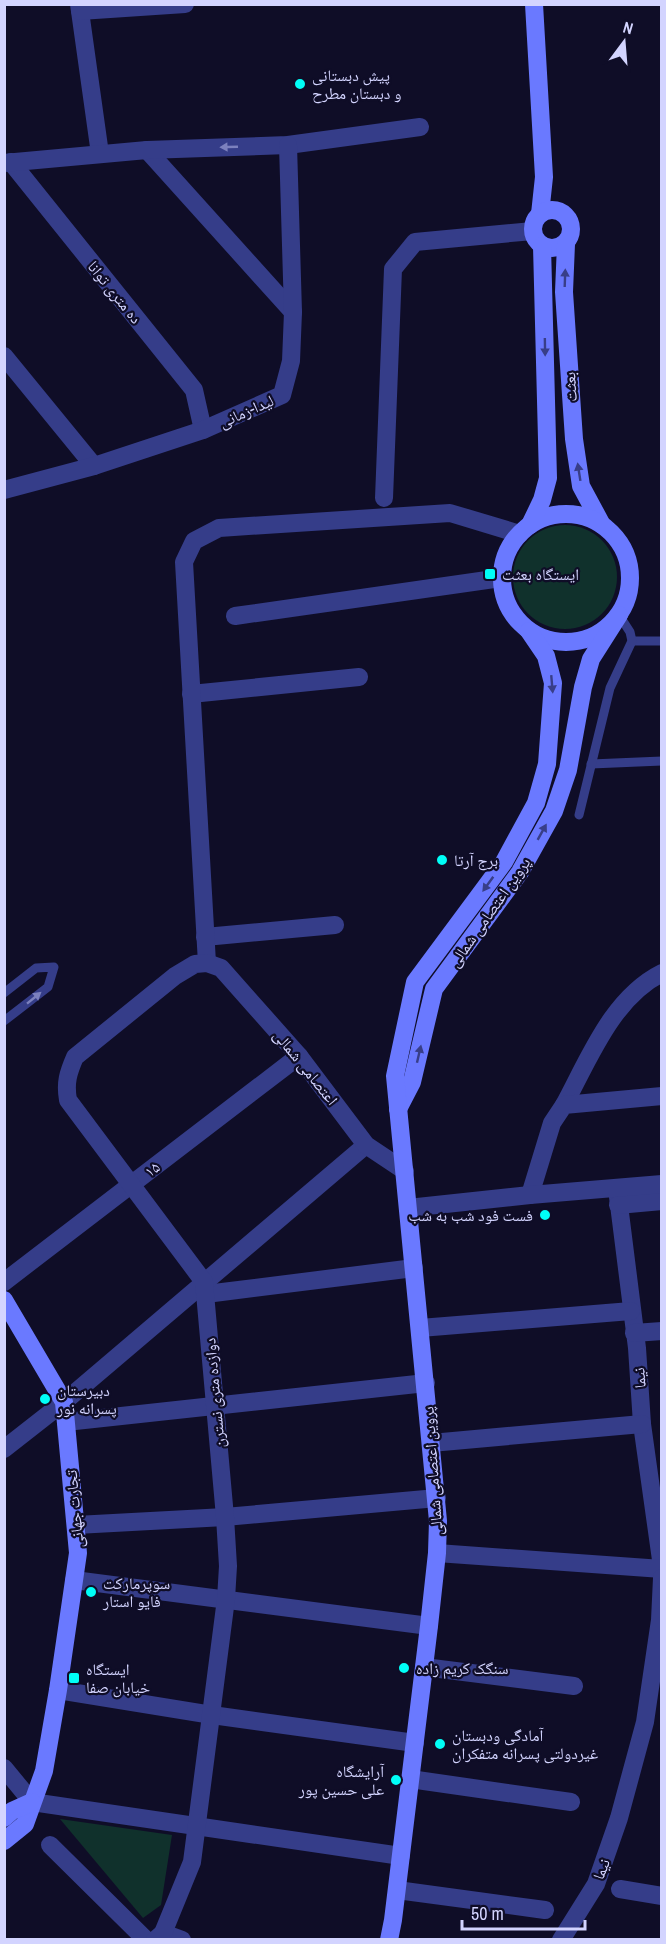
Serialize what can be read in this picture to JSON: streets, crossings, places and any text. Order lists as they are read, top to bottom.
{
  "streets": {
    "main road": ["بعثت", "پروین اعتصامی شمالی", "تجارت جهانی"],
    "street": [
      "ده متری توانا",
      "لیدا-زمانی",
      "اعتصامی شمالی",
      "۱۵",
      "نیما",
      "دوازده متری نسترن"
    ]
  },
  "crossings": [
    ["ده متری توانا", "لیدا-زمانی"],
    ["بعثت", "پروین اعتصامی شمالی"],
    ["پروین اعتصامی شمالی", "اعتصامی شمالی"],
    ["اعتصامی شمالی", "۱۵"]
  ],
  "places": {
    "other": [
      "پیش دبستانی و دبستان مطرح",
      "برج آرتا",
      "فست فود شب به شب",
      "دبیرستان پسرانه نور",
      "سوپرمارکت فایو استار",
      "سنگک کریم زاده",
      "آمادگی ودبستان غیردولتی پسرانه متفکران",
      "آرایشگاه علی حسین پور"
    ],
    "transit": ["ایستگاه بعثت", "ایستگاه خیابان صفا"]
  },
  "scale_bar": "50 m",
  "north": "top"
}
